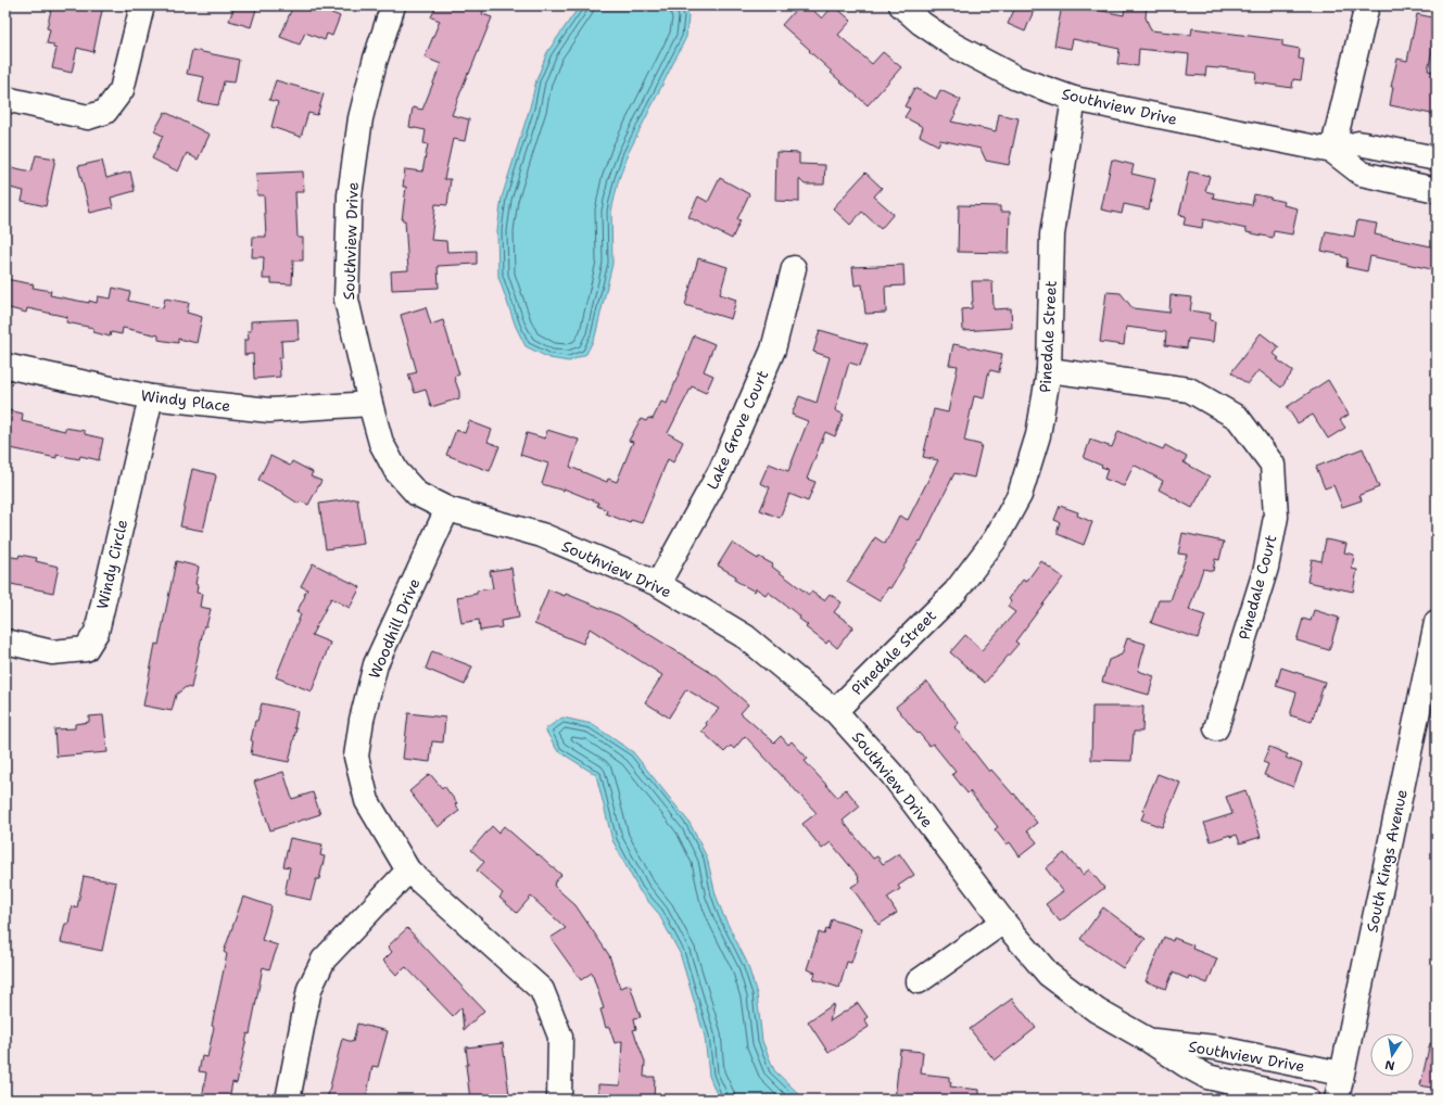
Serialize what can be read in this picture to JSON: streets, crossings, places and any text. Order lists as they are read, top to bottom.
{
  "streets": {
    "street": [
      "Southview Drive",
      "Pinedale Street",
      "Windy Place",
      "Lake Grove Court",
      "Windy Circle",
      "Pinedale Court",
      "Woodhill Drive",
      "South Kings Avenue"
    ]
  },
  "crossings": [
    ["Southview Drive", "Pinedale Street"],
    ["Southview Drive", "Windy Place"],
    ["Southview Drive", "Lake Grove Court"],
    ["Southview Drive", "Woodhill Drive"],
    ["Southview Drive", "South Kings Avenue"],
    ["Pinedale Street", "Pinedale Court"],
    ["Windy Place", "Windy Circle"]
  ],
  "north": "bottom"
}
